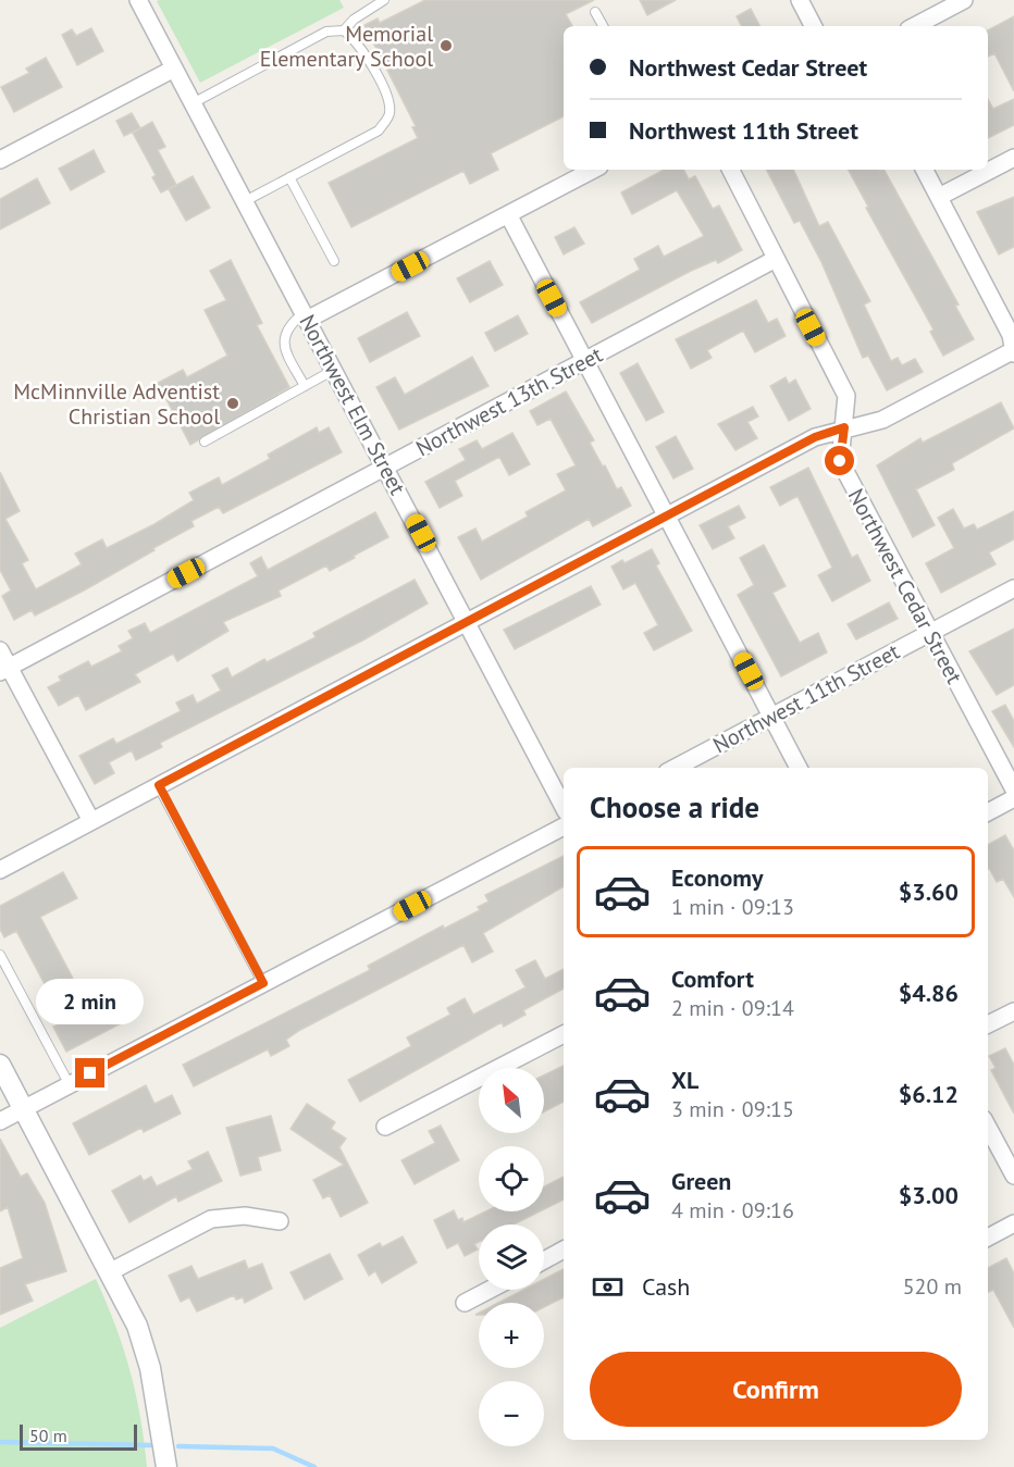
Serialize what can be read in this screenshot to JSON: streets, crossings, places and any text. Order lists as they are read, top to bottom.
{
  "streets": {
    "street": [
      "Northwest 13th Street",
      "Northwest Elm Street",
      "Northwest Cedar Street",
      "Northwest 11th Street"
    ]
  },
  "crossings": [
    ["Northwest 13th Street", "Northwest Elm Street"],
    ["Northwest 13th Street", "Northwest Cedar Street"],
    ["Northwest Cedar Street", "Northwest 11th Street"]
  ],
  "places": ["Memorial Elementary School", "McMinnville Adventist Christian School"],
  "scale_bar": "50 m",
  "north": "top left",
  "page": {
    "banner": ["Northwest Cedar Street", "Northwest 11th Street"],
    "heading": "Choose a ride",
    "list": [
      {
        "name": "Economy",
        "note": "1 min · 09:13",
        "value": "$3.60"
      },
      {
        "name": "Comfort",
        "note": "2 min · 09:14",
        "value": "$4.86"
      },
      {
        "name": "XL",
        "note": "3 min · 09:15",
        "value": "$6.12"
      },
      {
        "name": "Green",
        "note": "4 min · 09:16",
        "value": "$3.00"
      }
    ],
    "bubble": "2 min",
    "map_buttons": ["+", "−"],
    "pay": ["Cash", "520 m"],
    "buttons": "Confirm",
    "scale": "50 m"
  }
}
